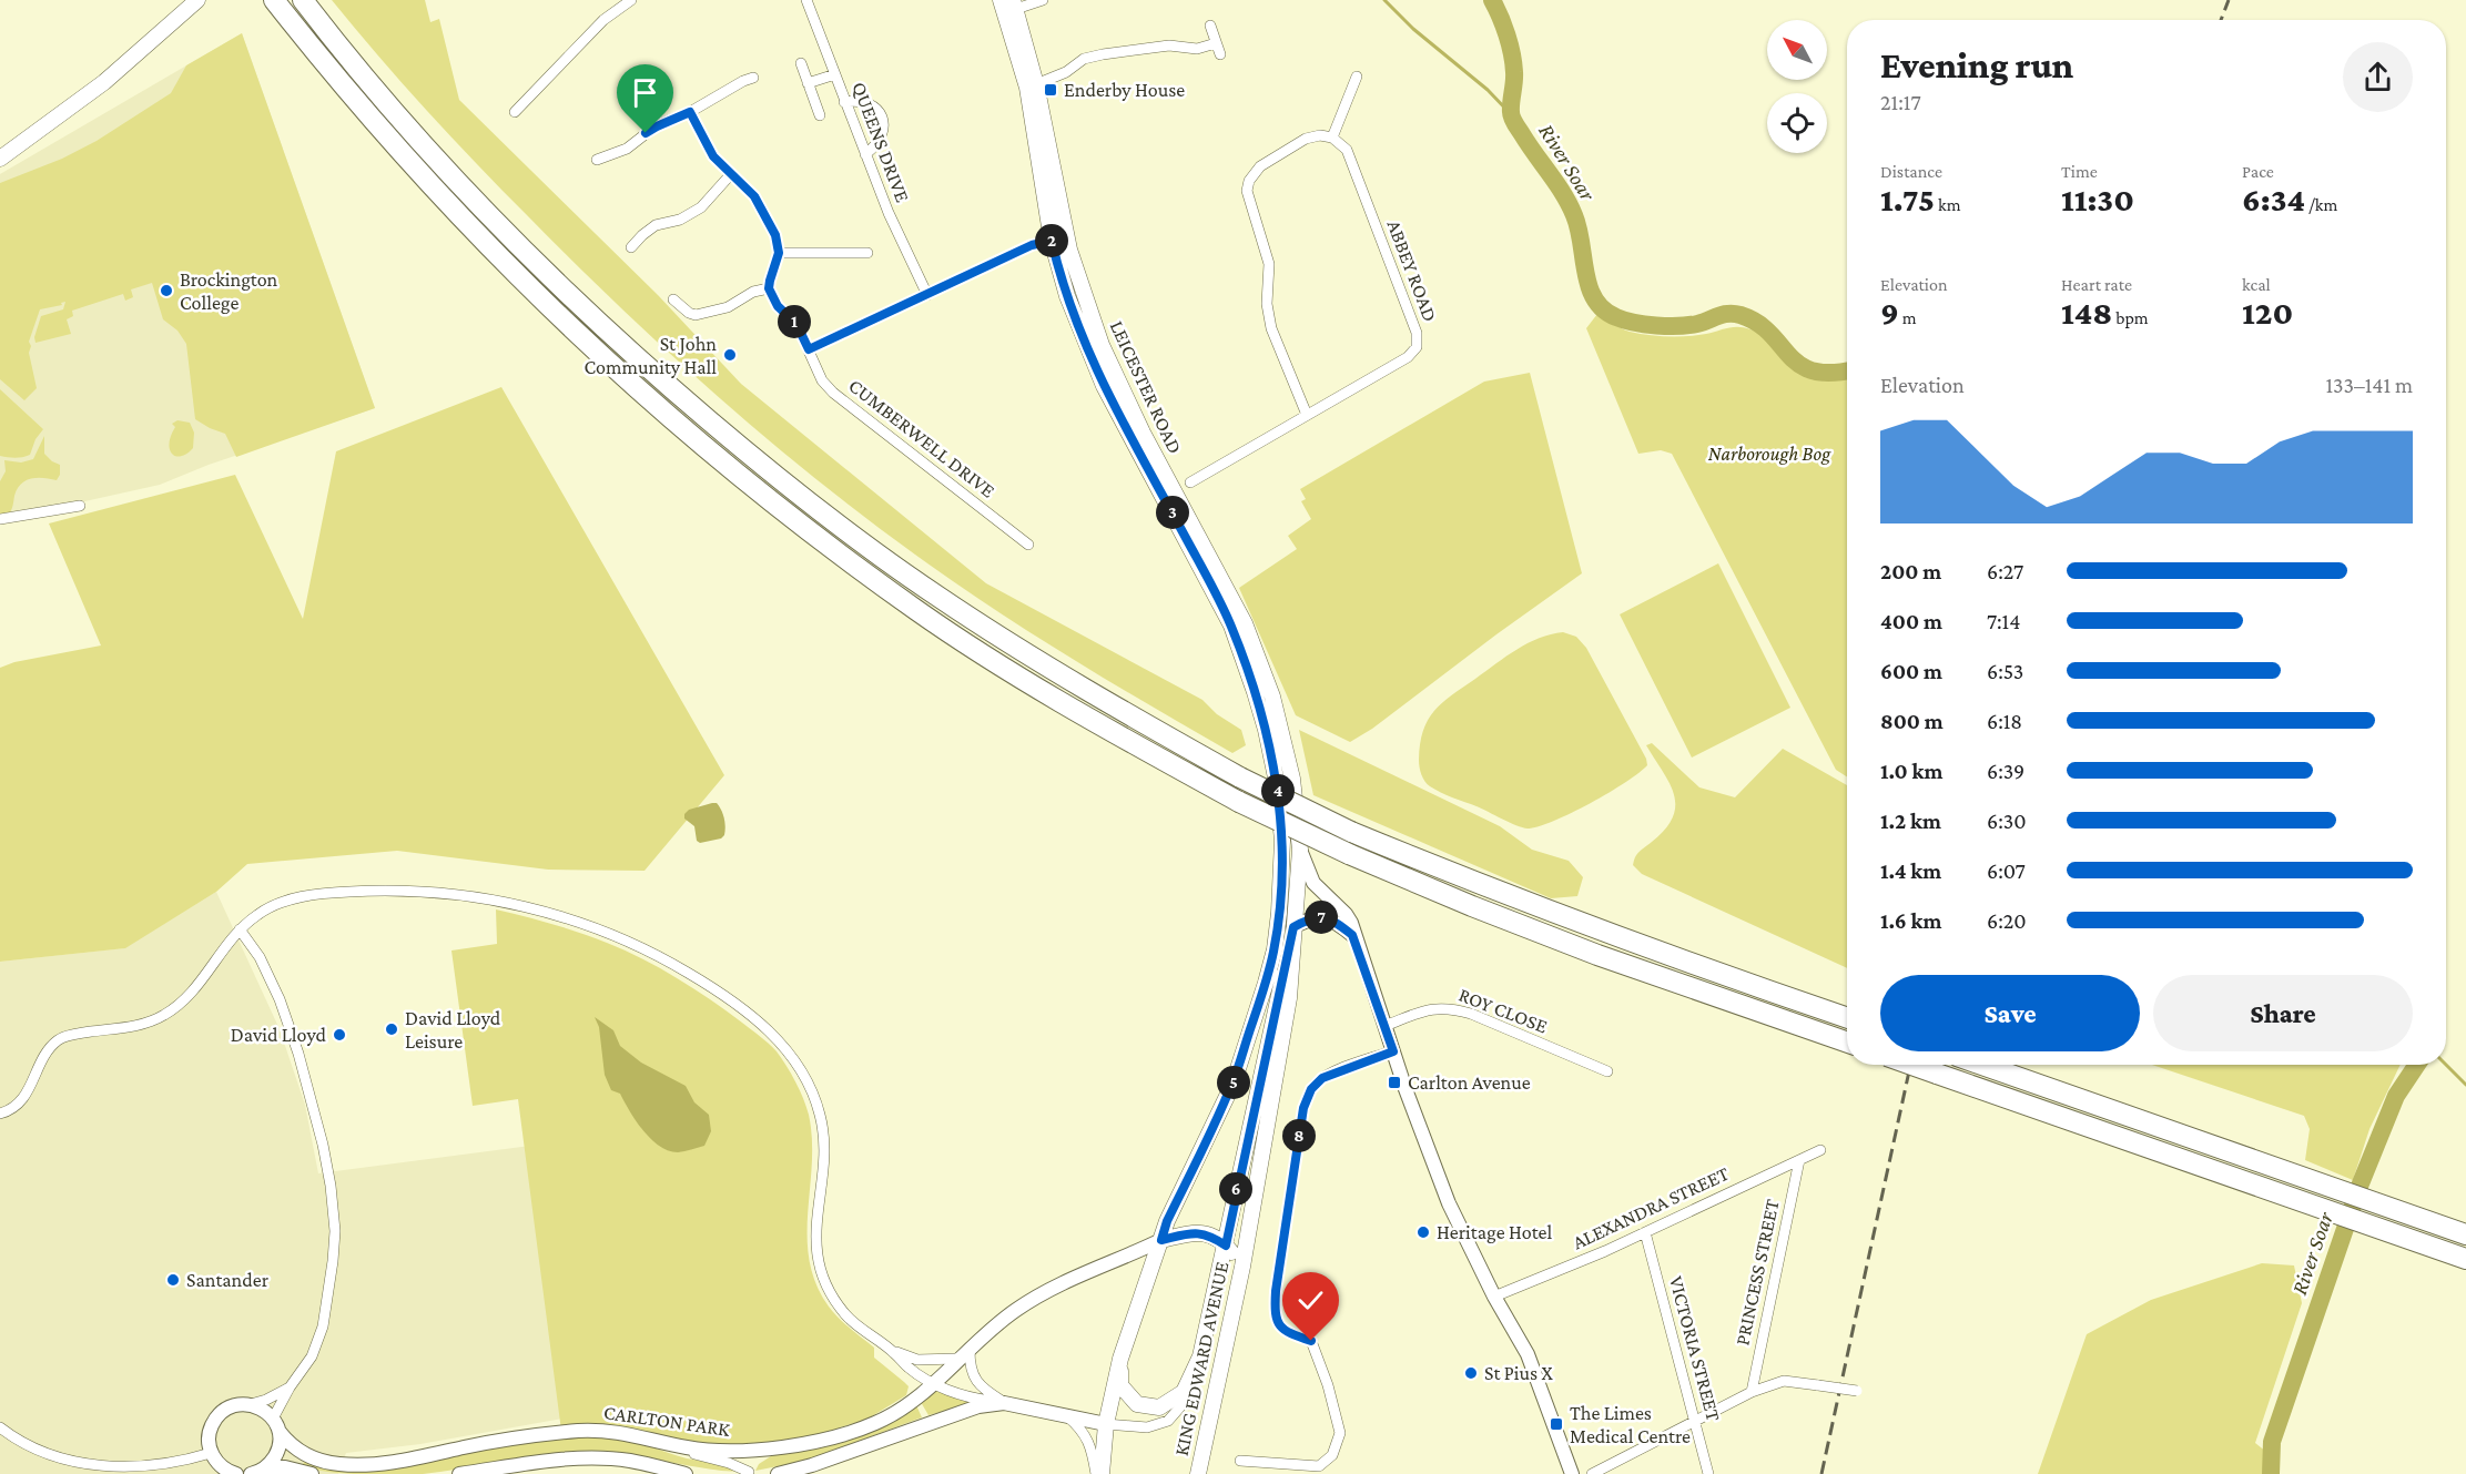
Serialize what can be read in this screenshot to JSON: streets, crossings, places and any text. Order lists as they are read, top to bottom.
{
  "streets": {
    "main road": ["LEICESTER ROAD", "KING EDWARD AVENUE"],
    "street": [
      "QUEENS DRIVE",
      "ABBEY ROAD",
      "CUMBERWELL DRIVE",
      "ROY CLOSE",
      "ALEXANDRA STREET",
      "PRINCESS STREET",
      "VICTORIA STREET",
      "CARLTON PARK"
    ]
  },
  "crossings": [
    ["LEICESTER ROAD", "KING EDWARD AVENUE"],
    ["ALEXANDRA STREET", "PRINCESS STREET"],
    ["ALEXANDRA STREET", "VICTORIA STREET"],
    ["KING EDWARD AVENUE", "CARLTON PARK"]
  ],
  "water": ["River Soar"],
  "parks": ["Narborough Bog"],
  "places": {
    "transit": ["Enderby House", "Carlton Avenue", "The Limes Medical Centre"],
    "other": [
      "Brockington College",
      "St John Community Hall",
      "David Lloyd Leisure",
      "David Lloyd",
      "Heritage Hotel",
      "Santander",
      "St Pius X"
    ]
  },
  "north": "top left",
  "page": {
    "heading": ["Evening run", "21:17"],
    "stats": [
      ["Distance", "1.75 km"],
      ["Time", "11:30"],
      ["Pace", "6:34 /km"],
      ["Elevation", "9 m"],
      ["Heart rate", "148 bpm"],
      ["kcal", "120"]
    ],
    "pins": [
      "2",
      "1",
      "3",
      "4",
      "7",
      "5",
      "8",
      "6"
    ],
    "chart": ["Elevation", "133–141 m"],
    "list": [
      {
        "name": "200 m",
        "note": "6:27"
      },
      {
        "name": "400 m",
        "note": "7:14"
      },
      {
        "name": "600 m",
        "note": "6:53"
      },
      {
        "name": "800 m",
        "note": "6:18"
      },
      {
        "name": "1.0 km",
        "note": "6:39"
      },
      {
        "name": "1.2 km",
        "note": "6:30"
      },
      {
        "name": "1.4 km",
        "note": "6:07"
      },
      {
        "name": "1.6 km",
        "note": "6:20"
      }
    ],
    "buttons": ["Save", "Share"]
  }
}
